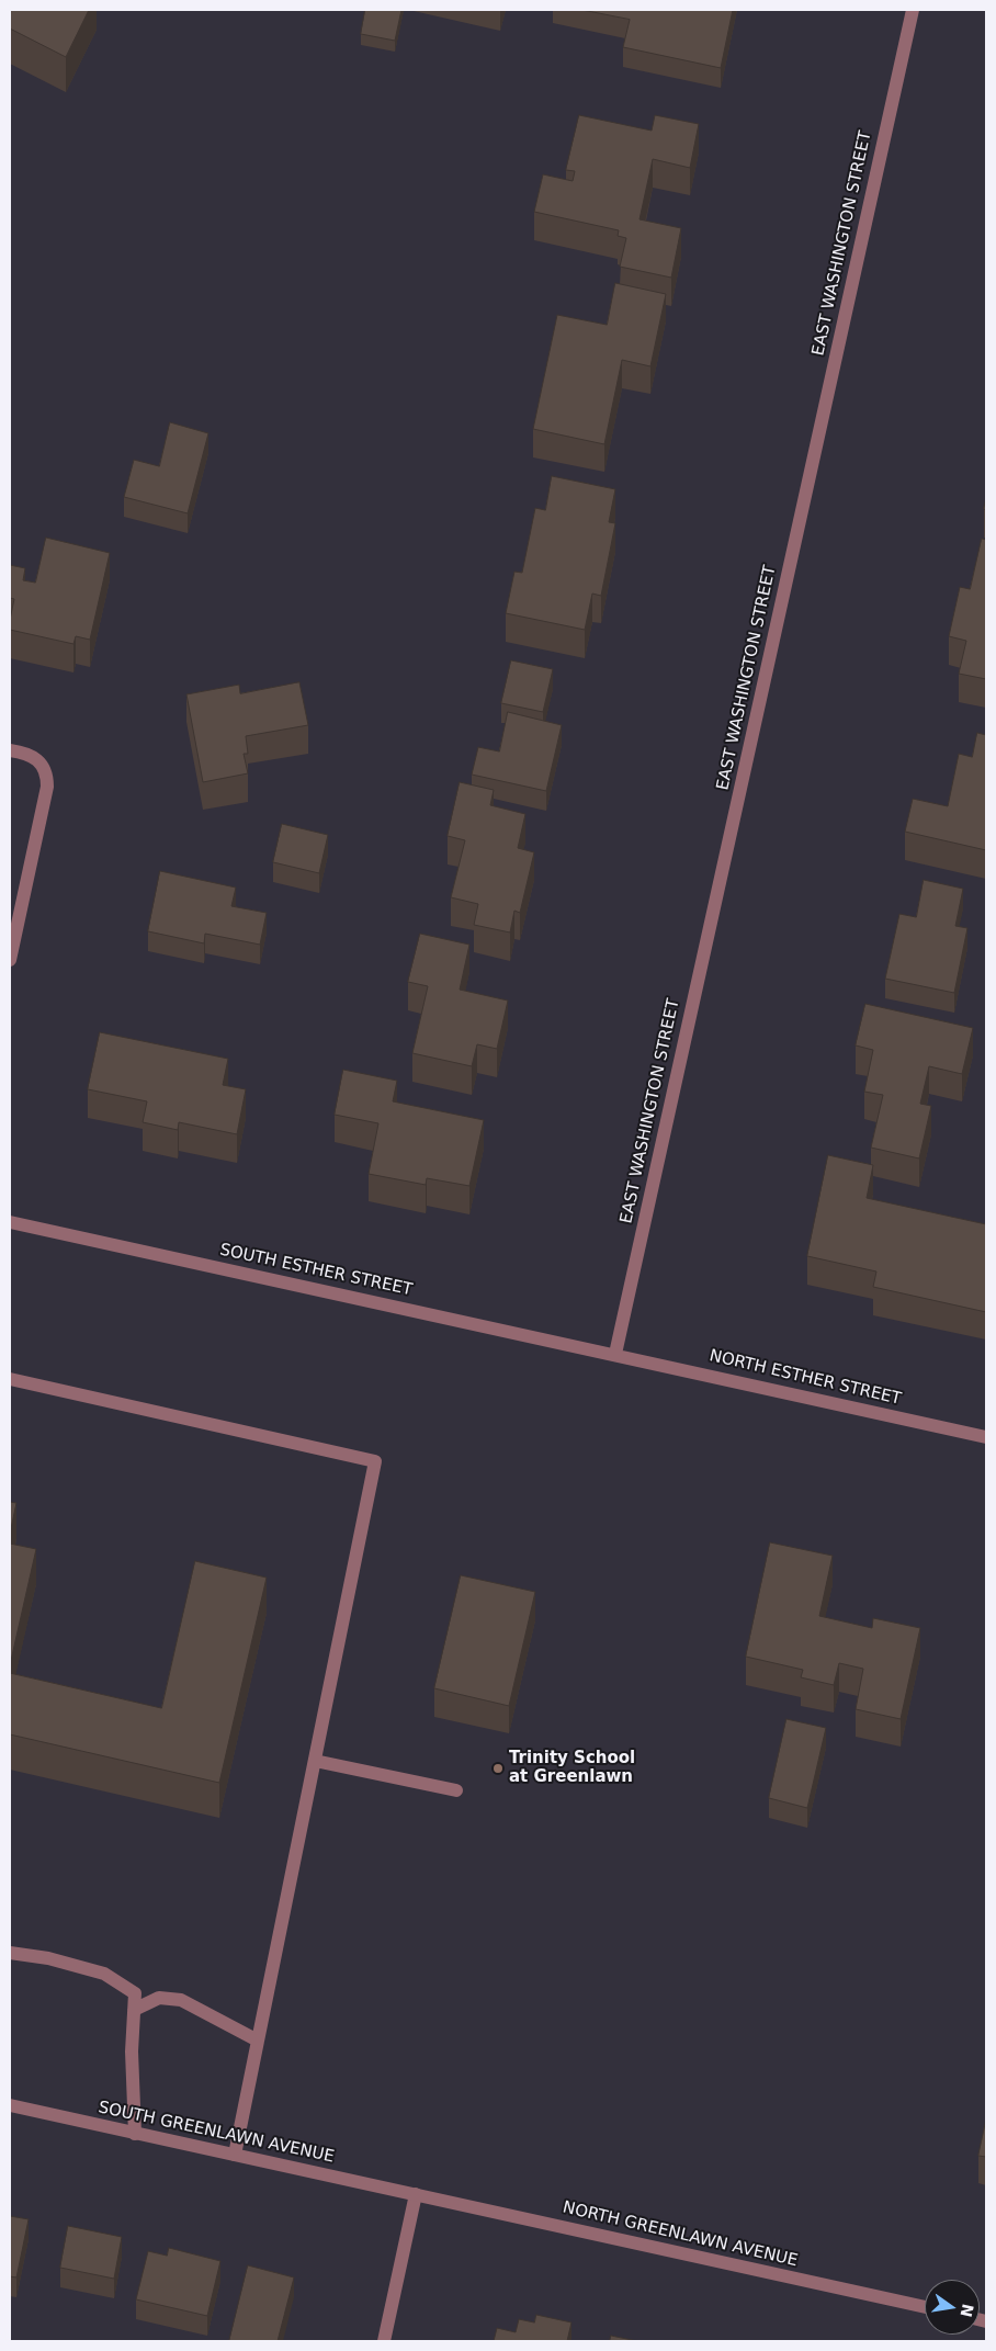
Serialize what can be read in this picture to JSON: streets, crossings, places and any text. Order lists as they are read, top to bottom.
{
  "streets": {
    "street": [
      "EAST WASHINGTON STREET",
      "SOUTH ESTHER STREET",
      "NORTH ESTHER STREET",
      "SOUTH GREENLAWN AVENUE",
      "NORTH GREENLAWN AVENUE"
    ]
  },
  "crossings": [
    ["EAST WASHINGTON STREET", "SOUTH ESTHER STREET"],
    ["EAST WASHINGTON STREET", "NORTH ESTHER STREET"],
    ["SOUTH ESTHER STREET", "NORTH ESTHER STREET"],
    ["SOUTH GREENLAWN AVENUE", "NORTH GREENLAWN AVENUE"]
  ],
  "places": ["Trinity School at Greenlawn"],
  "north": "right"
}
